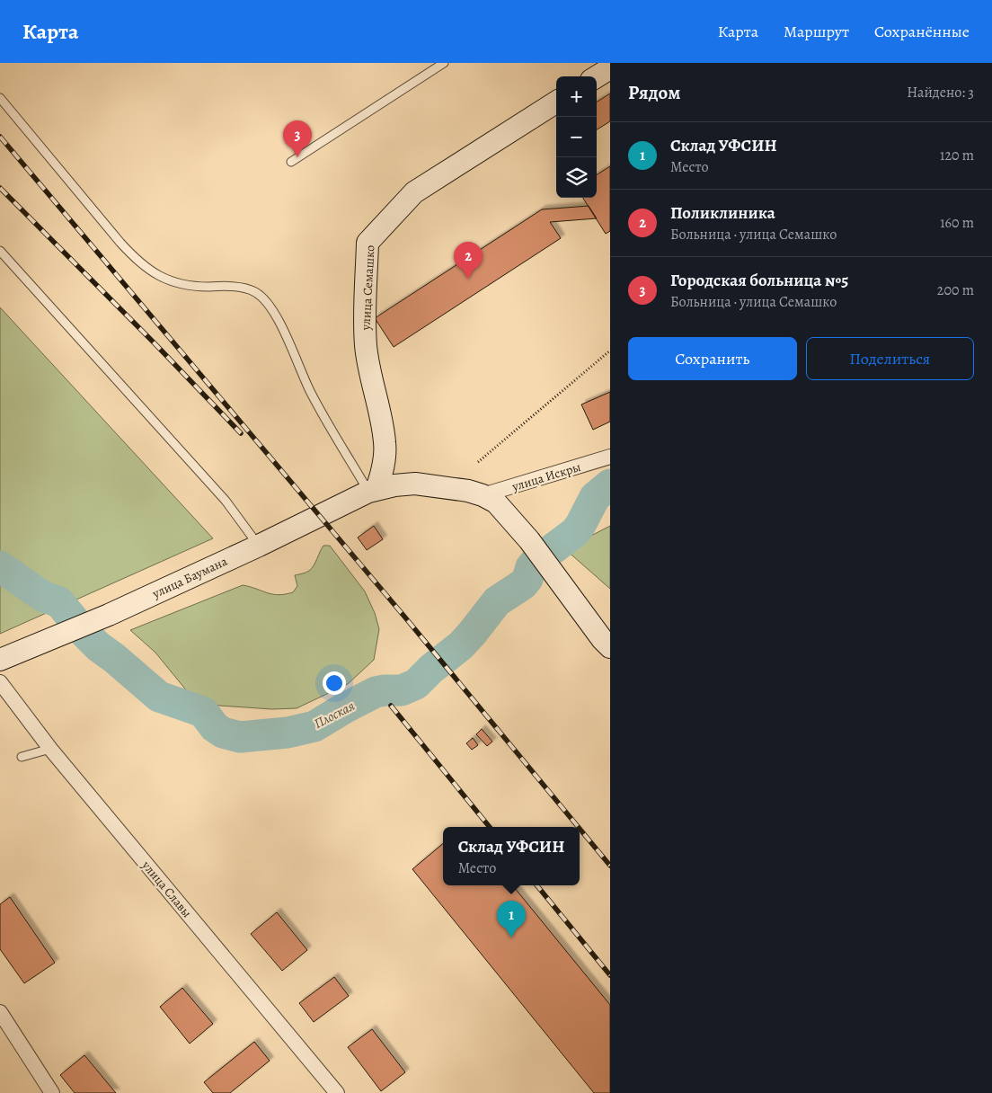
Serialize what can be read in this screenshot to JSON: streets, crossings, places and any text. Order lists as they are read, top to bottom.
{
  "streets": {
    "main road": ["улица Семашко", "улица Баумана"],
    "street": ["улица Искры", "улица Славы"]
  },
  "crossings": [
    ["улица Семашко", "улица Баумана"],
    ["улица Искры", "улица Баумана"]
  ],
  "water": ["Плоская"],
  "page": {
    "header": "Карта",
    "nav": ["Карта", "Маршрут", "Сохранённые"],
    "heading": ["Рядом", "Найдено: 3"],
    "map_buttons": ["+", "−"],
    "pins": ["3", "2", "1"],
    "list": [
      {
        "mark": "1",
        "name": "Склад УФСИН",
        "note": "Место",
        "value": "120 m"
      },
      {
        "mark": "2",
        "name": "Поликлиника",
        "note": "Больница · улица Семашко",
        "value": "160 m"
      },
      {
        "mark": "3",
        "name": "Городская больница №5",
        "note": "Больница · улица Семашко",
        "value": "200 m"
      }
    ],
    "buttons": ["Сохранить", "Поделиться"],
    "popup": ["Склад УФСИН", "Место"]
  }
}
